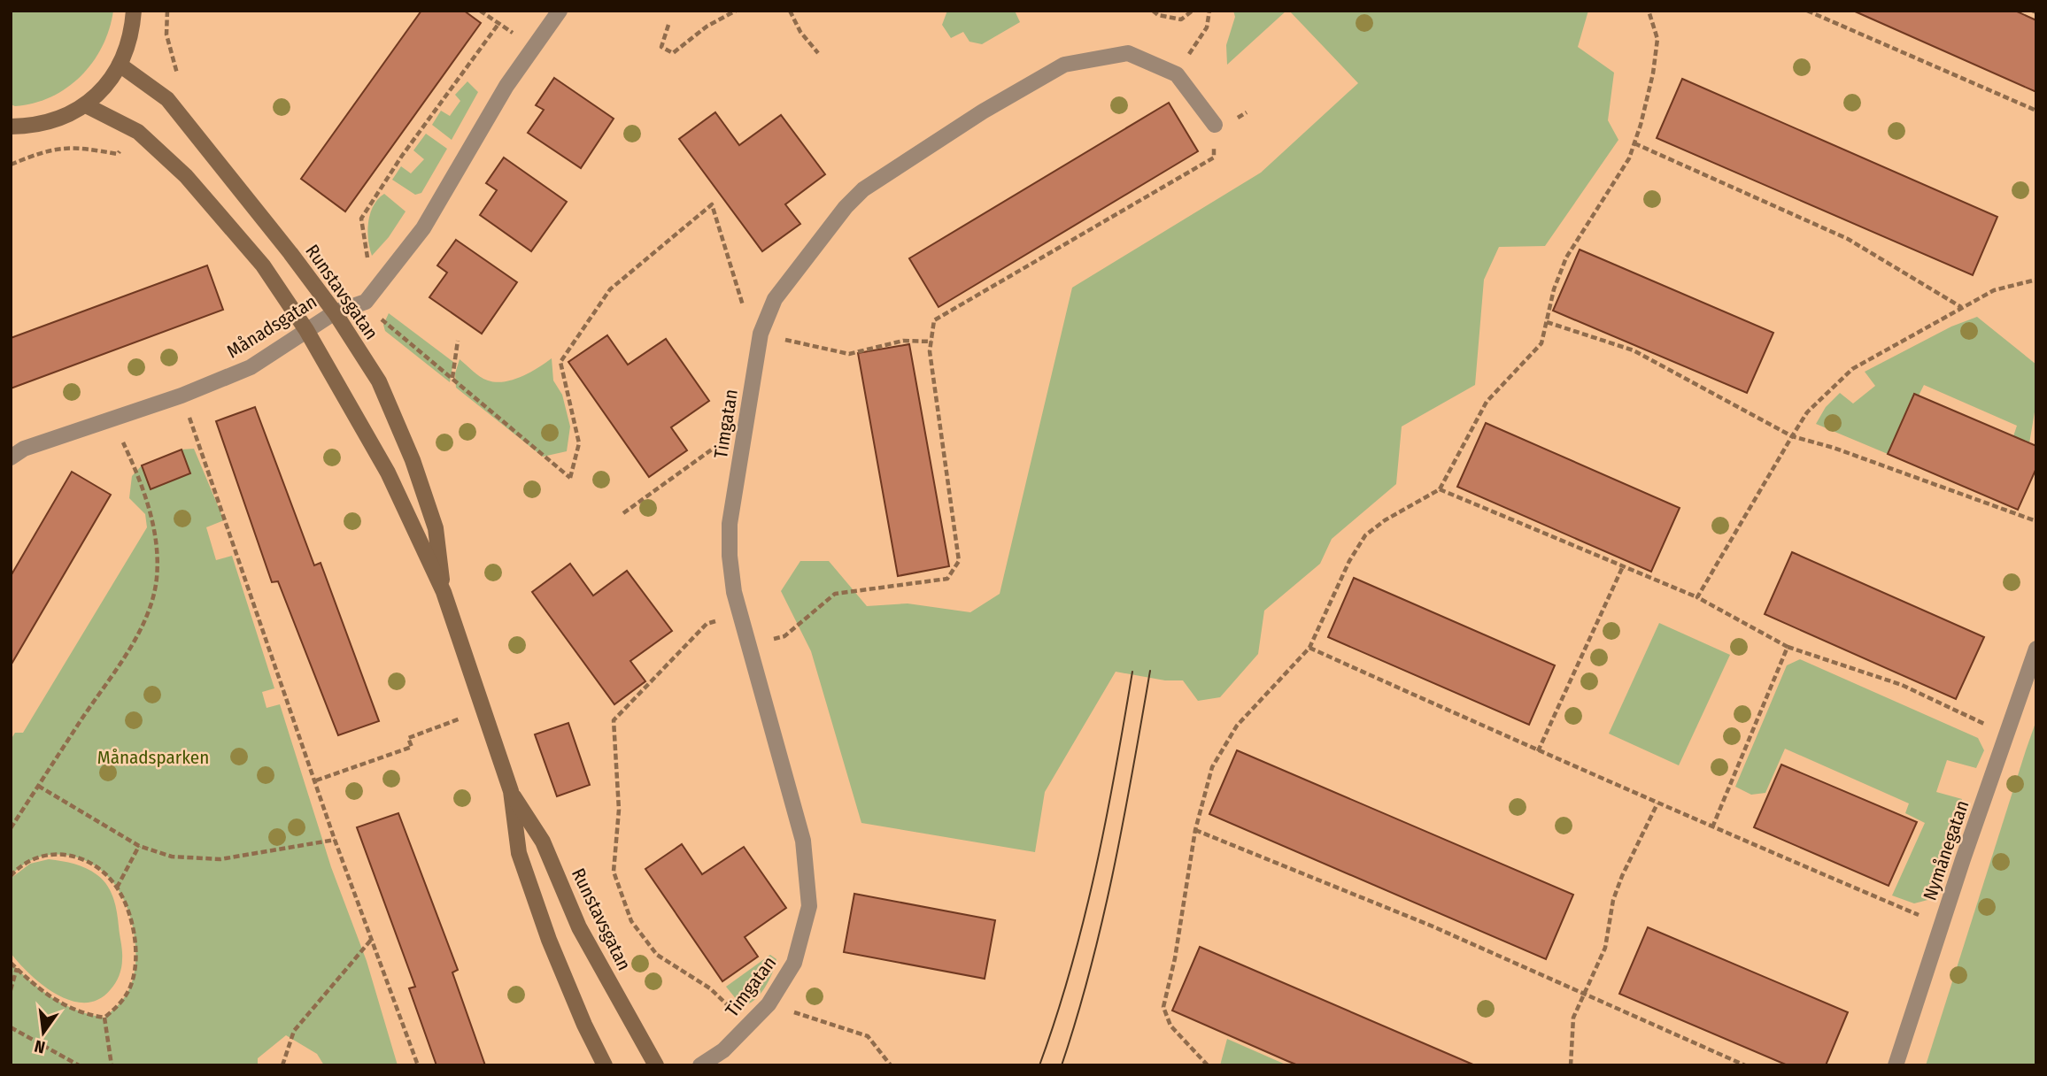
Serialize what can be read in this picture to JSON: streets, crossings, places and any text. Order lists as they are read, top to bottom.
{
  "streets": {
    "street": [
      "Runstavsgatan",
      "Månadsgatan",
      "Timgatan",
      "Nymånegatan"
    ]
  },
  "crossings": [
    ["Runstavsgatan", "Månadsgatan"]
  ],
  "parks": ["Månadsparken"],
  "north": "bottom"
}
